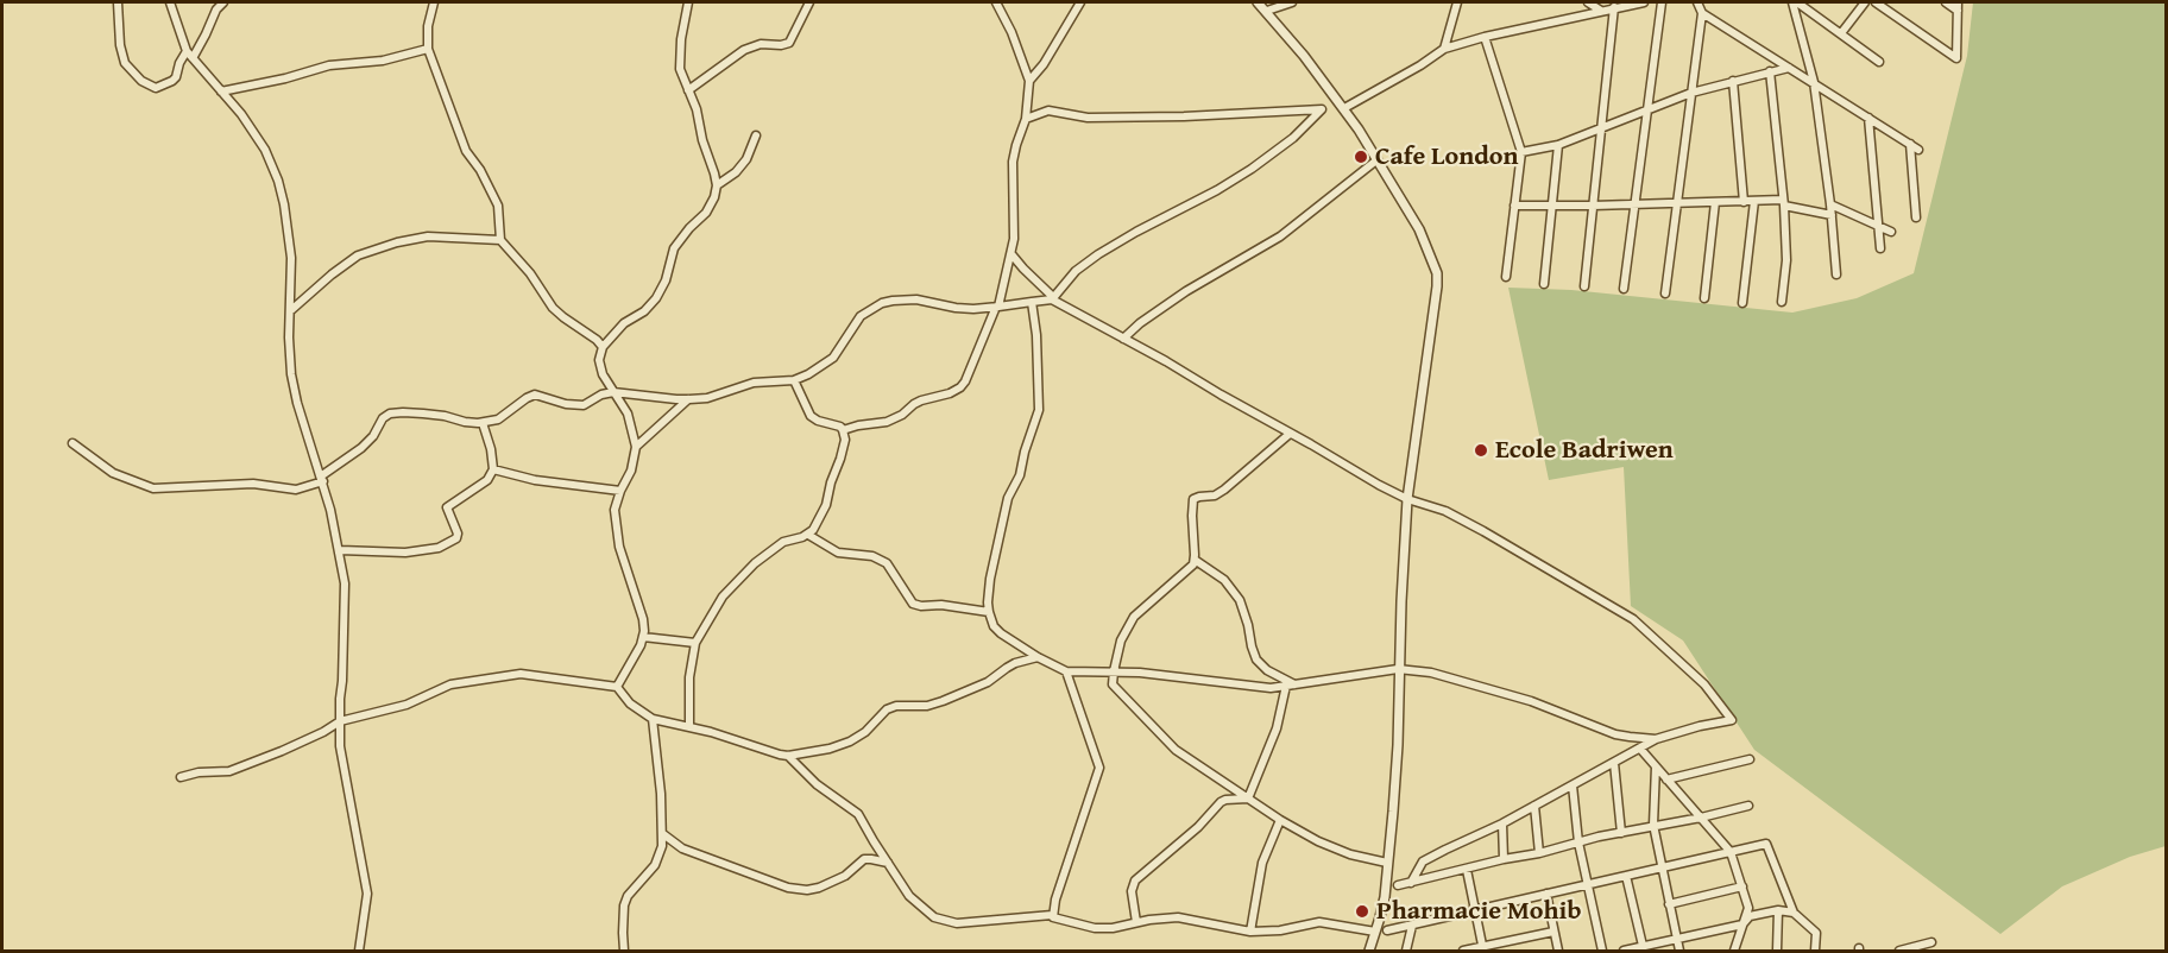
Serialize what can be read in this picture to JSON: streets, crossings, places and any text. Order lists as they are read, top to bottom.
{
  "places": ["Cafe London", "Ecole Badriwen", "Pharmacie Mohib"]
}
